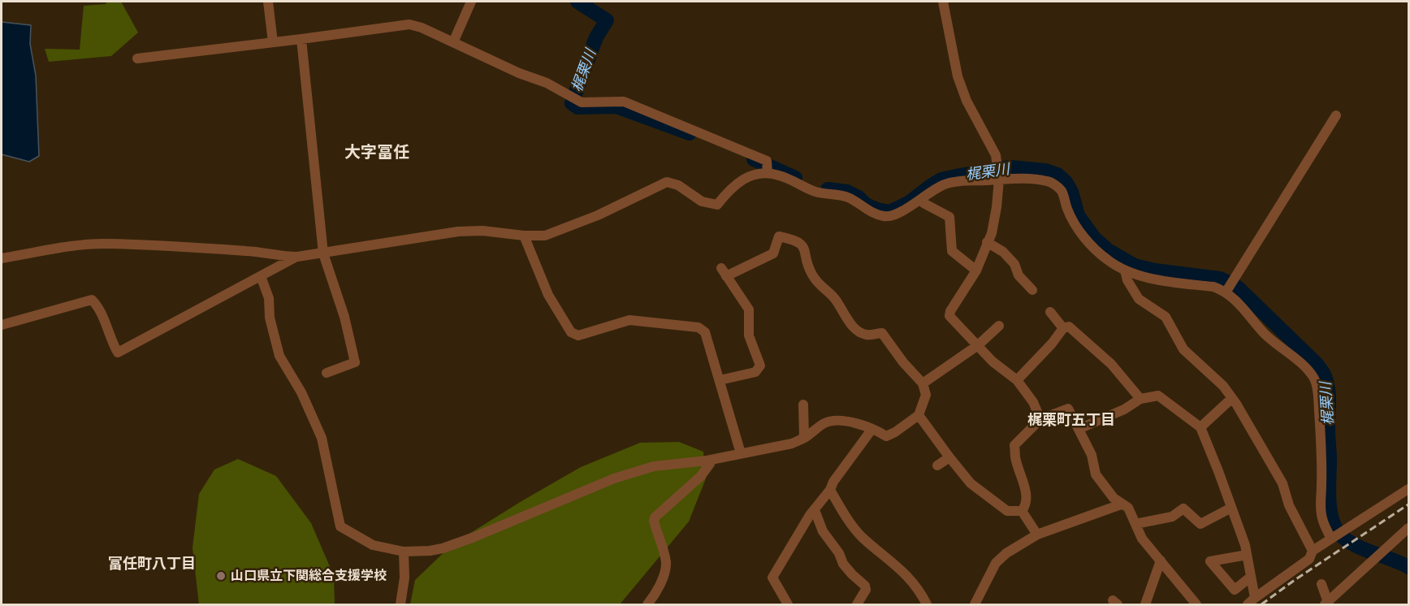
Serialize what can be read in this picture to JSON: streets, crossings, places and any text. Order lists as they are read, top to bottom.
{
  "districts": ["大字冨任", "梶栗町五丁目", "富任町八丁目"],
  "water": ["梶栗川"],
  "places": ["山口県立下関総合支援学校"]
}
